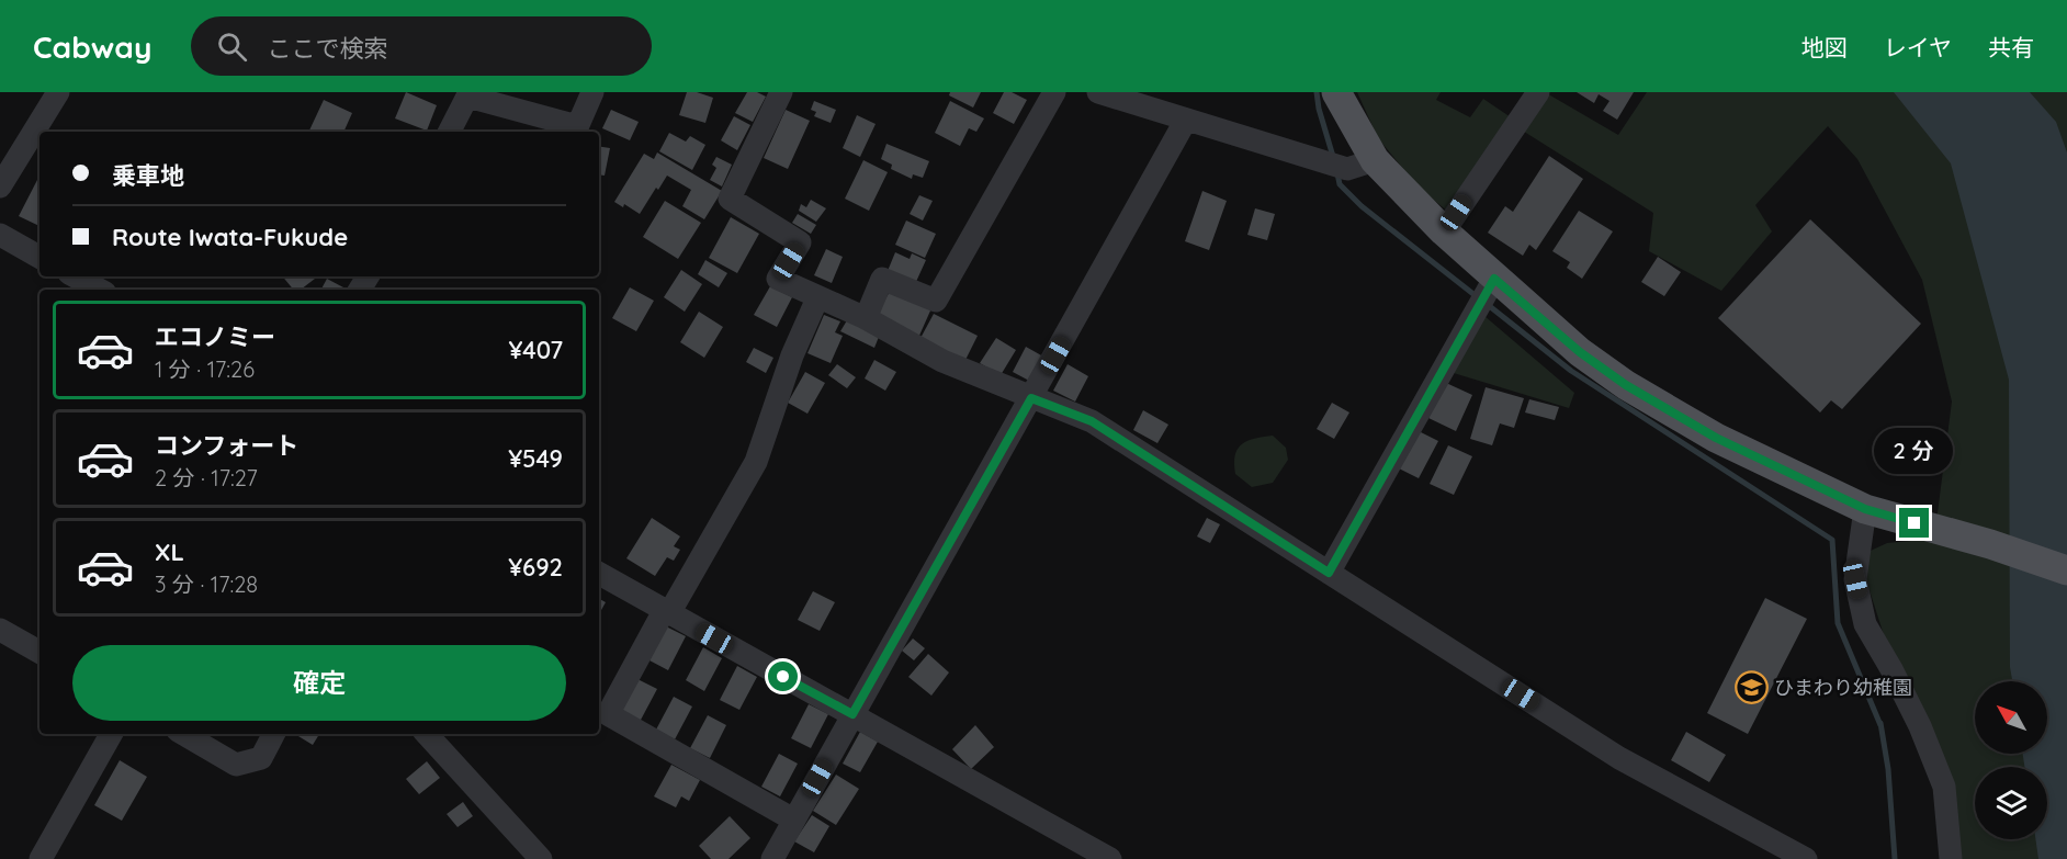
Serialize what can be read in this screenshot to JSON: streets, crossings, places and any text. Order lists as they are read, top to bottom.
{
  "places": {
    "school or university": ["ひまわり幼稚園"]
  },
  "north": "top left",
  "page": {
    "header": "Cabway",
    "search": "ここで検索",
    "nav": ["地図", "レイヤ", "共有"],
    "banner": ["乗車地", "Route Iwata-Fukude"],
    "list": [
      {
        "name": "エコノミー",
        "note": "1 分 · 17:26",
        "value": "¥407"
      },
      {
        "name": "コンフォート",
        "note": "2 分 · 17:27",
        "value": "¥549"
      },
      {
        "name": "XL",
        "note": "3 分 · 17:28",
        "value": "¥692"
      }
    ],
    "bubble": "2 分",
    "buttons": "確定"
  }
}
